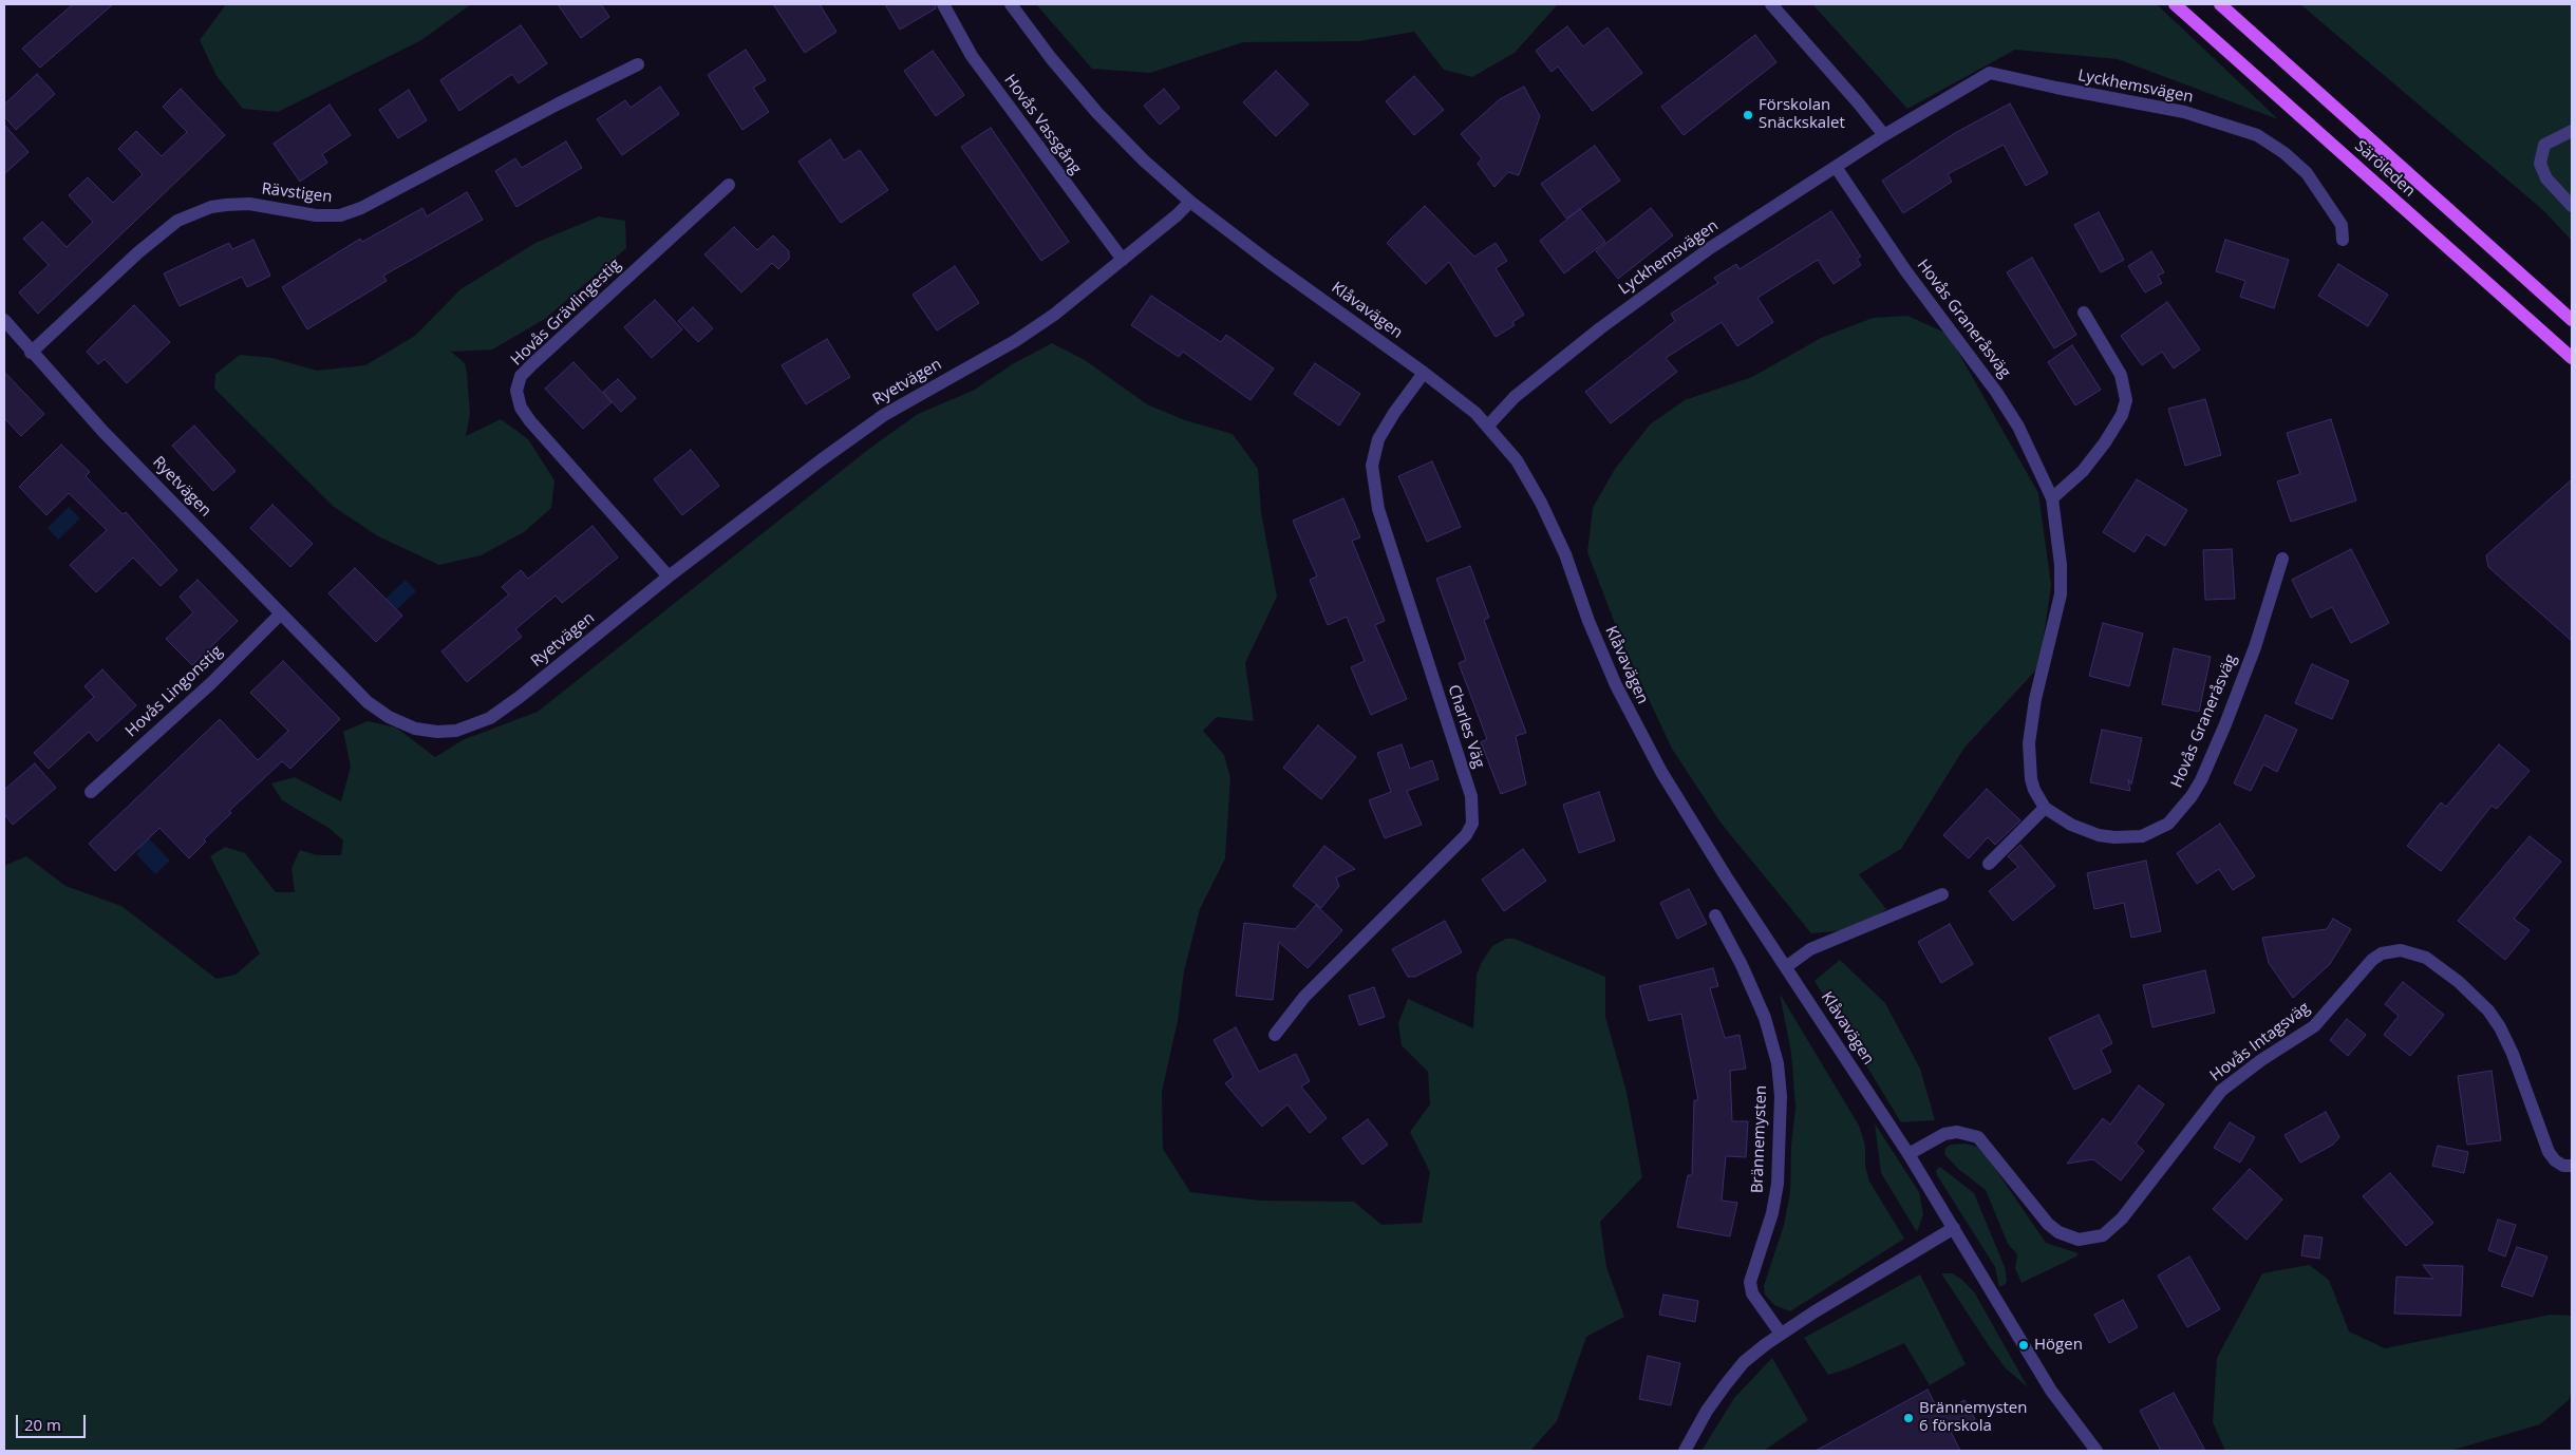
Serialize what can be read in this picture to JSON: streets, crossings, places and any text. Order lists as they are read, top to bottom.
{
  "streets": {
    "main road": ["Säröleden"],
    "street": [
      "Lyckhemsvägen",
      "Hovås Vassgång",
      "Rävstigen",
      "Klåvavägen",
      "Hovås Grävlingestig",
      "Hovås Graneråsväg",
      "Ryetvägen",
      "Hovås Lingonstig",
      "Charles Väg",
      "Hovås Intagsväg",
      "Brännemysten"
    ]
  },
  "crossings": [
    ["Lyckhemsvägen", "Klåvavägen"],
    ["Lyckhemsvägen", "Hovås Graneråsväg"],
    ["Hovås Vassgång", "Ryetvägen"],
    ["Rävstigen", "Ryetvägen"],
    ["Klåvavägen", "Ryetvägen"],
    ["Klåvavägen", "Charles Väg"],
    ["Klåvavägen", "Hovås Intagsväg"],
    ["Hovås Grävlingestig", "Ryetvägen"],
    ["Ryetvägen", "Hovås Lingonstig"]
  ],
  "places": ["Förskolan Snäckskalet", "Högen", "Brännemysten 6 förskola"],
  "scale_bar": "20 m"
}
